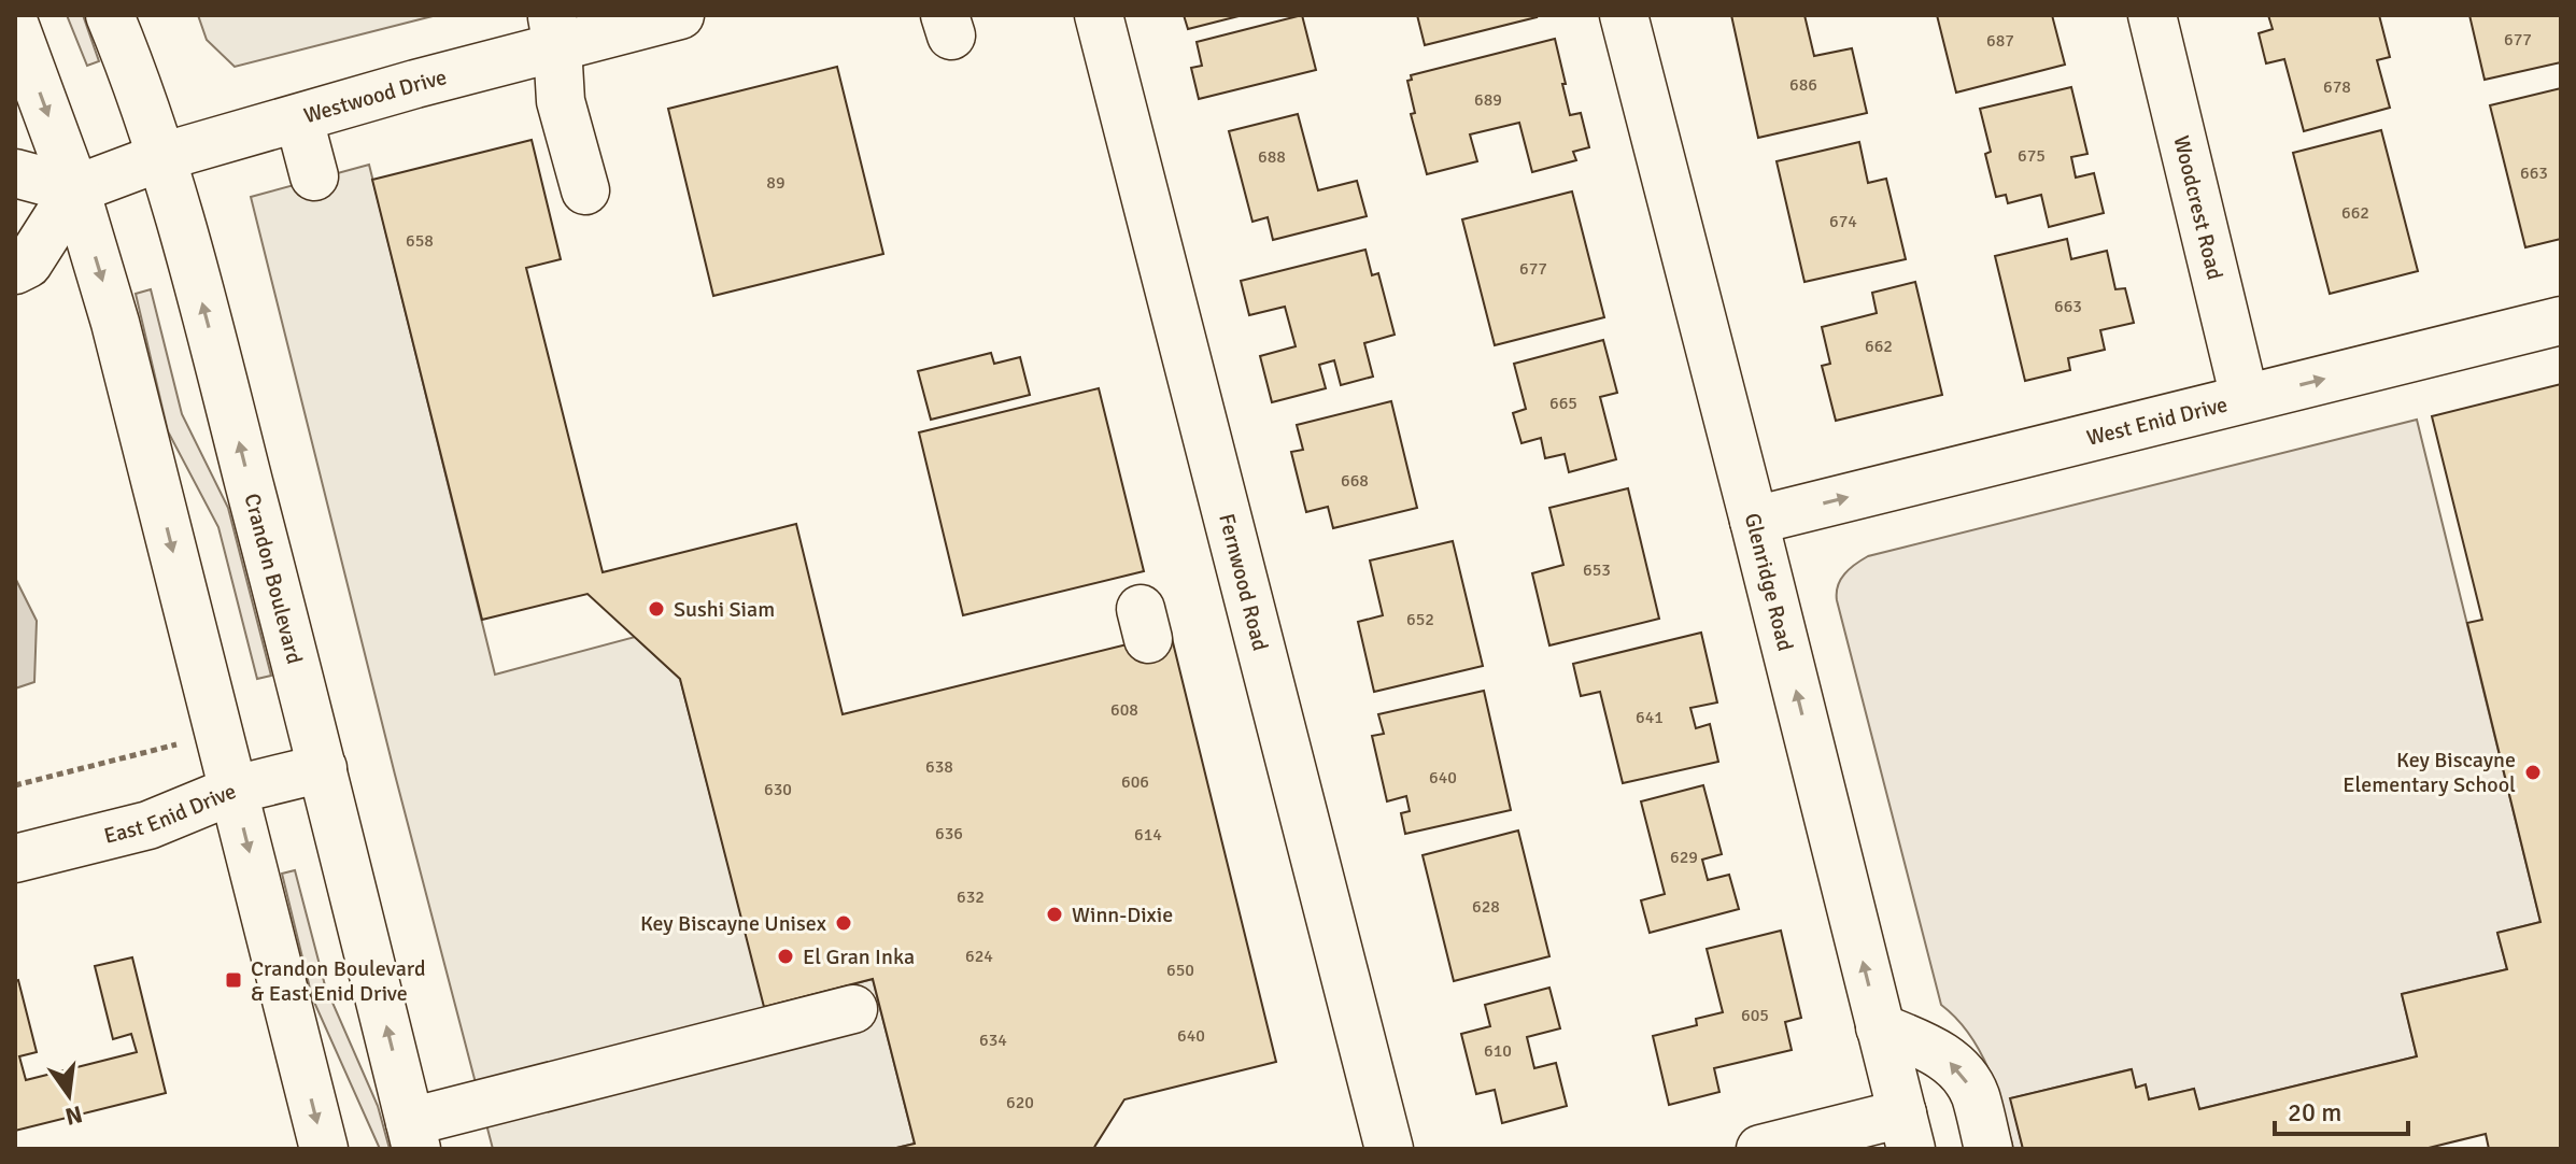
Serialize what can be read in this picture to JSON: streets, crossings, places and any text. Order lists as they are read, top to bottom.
{
  "streets": {
    "street": [
      "Westwood Drive",
      "Woodcrest Road",
      "West Enid Drive",
      "Crandon Boulevard",
      "Fernwood Road",
      "Glenridge Road",
      "East Enid Drive"
    ]
  },
  "crossings": [
    ["Westwood Drive", "Crandon Boulevard"],
    ["Woodcrest Road", "West Enid Drive"],
    ["West Enid Drive", "Glenridge Road"],
    ["Crandon Boulevard", "East Enid Drive"]
  ],
  "one_way": ["West Enid Drive", "Glenridge Road"],
  "places": {
    "other": [
      "Sushi Siam",
      "Key Biscayne Elementary School",
      "Winn-Dixie",
      "Key Biscayne Unisex",
      "El Gran Inka"
    ],
    "transit": ["Crandon Boulevard & East Enid Drive"]
  },
  "house_numbers": [
    "677",
    "687",
    "686",
    "678",
    "689",
    "675",
    "688",
    "663",
    "89",
    "662",
    "674",
    "658",
    "677",
    "663",
    "662",
    "665",
    "668",
    "653",
    "652",
    "608",
    "641",
    "638",
    "640",
    "606",
    "630",
    "636",
    "614",
    "629",
    "632",
    "628",
    "624",
    "650",
    "605",
    "640",
    "634",
    "610",
    "620"
  ],
  "scale_bar": "20 m",
  "north": "bottom"
}
